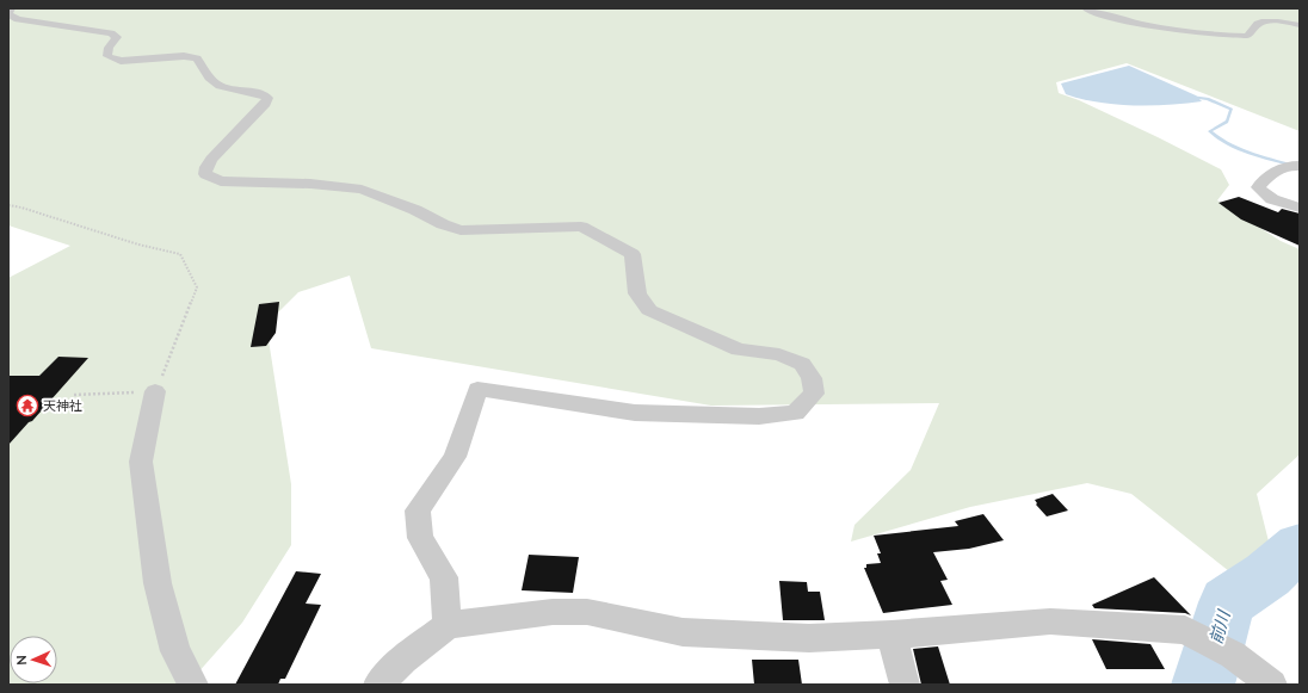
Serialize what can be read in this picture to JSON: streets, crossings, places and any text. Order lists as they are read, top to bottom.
{
  "water": ["前川"],
  "places": {
    "temple": ["天神社"]
  },
  "north": "left"
}
